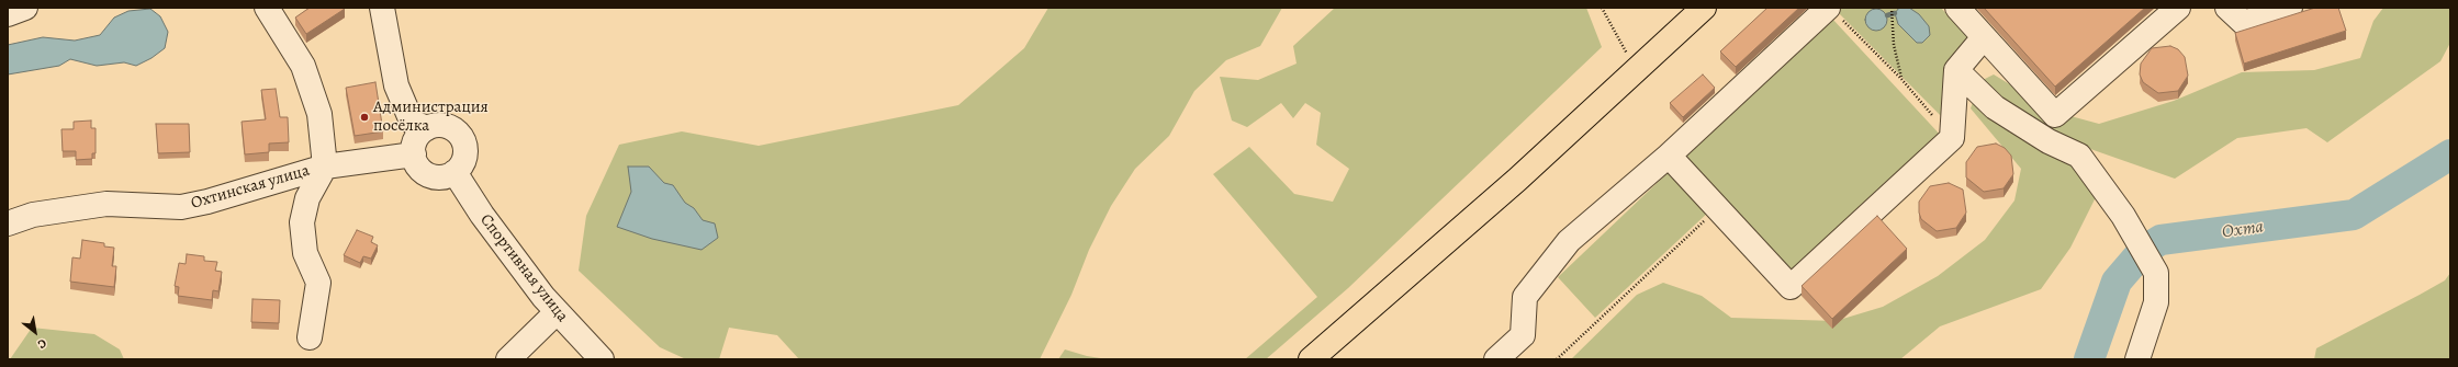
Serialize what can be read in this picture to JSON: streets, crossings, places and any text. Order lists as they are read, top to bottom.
{
  "streets": {
    "street": ["Охтинская улица", "Спортивная улица"]
  },
  "crossings": [
    ["Охтинская улица", "Спортивная улица"]
  ],
  "water": ["Охта"],
  "places": ["Администрация посёлка"],
  "north": "bottom right"
}
